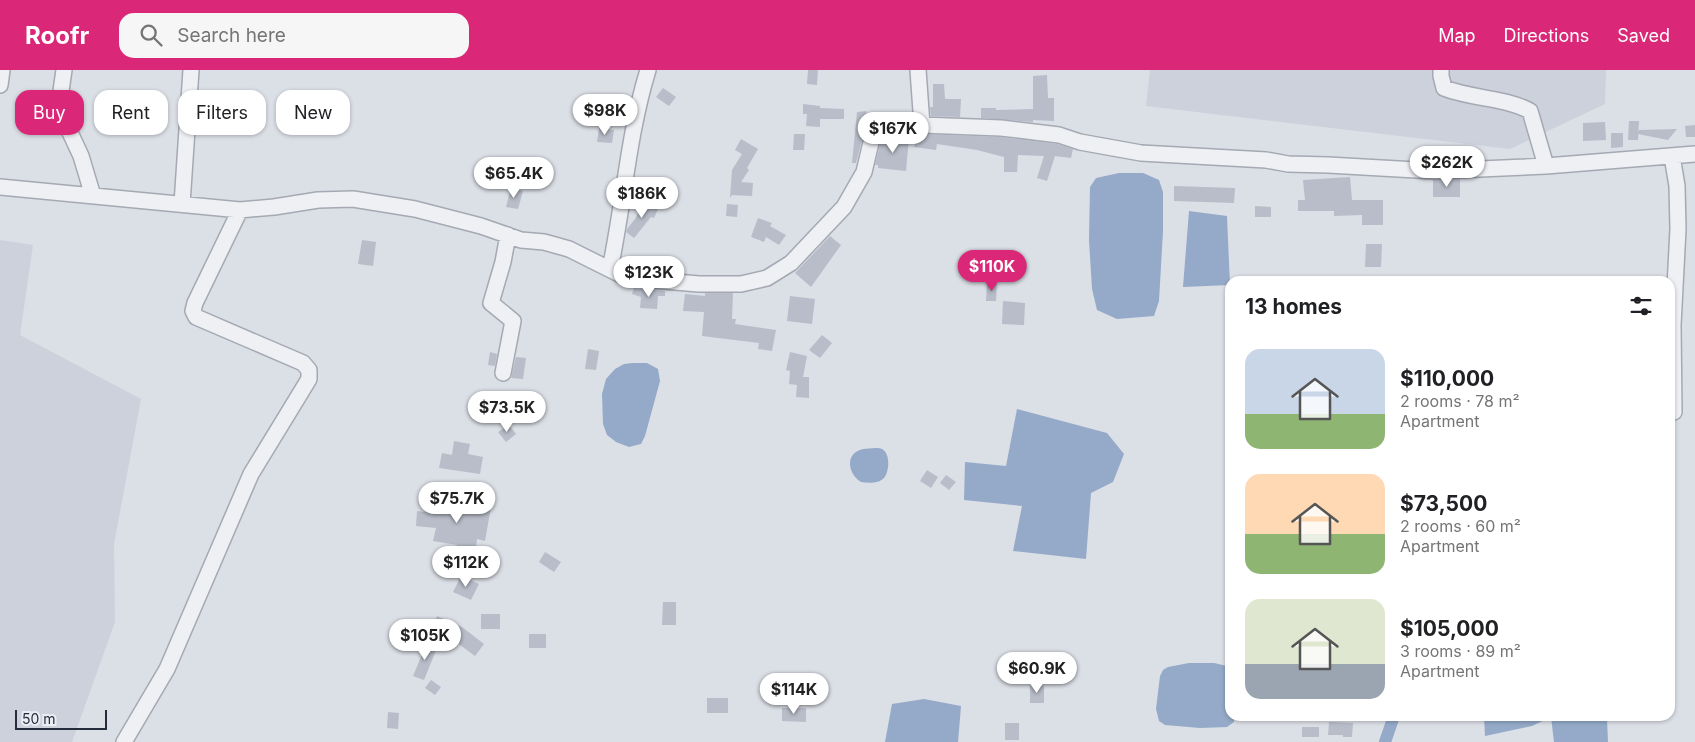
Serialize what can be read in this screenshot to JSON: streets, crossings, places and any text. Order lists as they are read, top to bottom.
{
  "scale_bar": "50 m",
  "page": {
    "header": "Roofr",
    "search": "Search here",
    "nav": ["Map", "Directions", "Saved"],
    "chip": [
      "Buy",
      "Rent",
      "Filters",
      "New"
    ],
    "price": [
      "$98K",
      "$167K",
      "$262K",
      "$65.4K",
      "$186K",
      "$110K",
      "$123K",
      "$73.5K",
      "$75.7K",
      "$112K",
      "$105K",
      "$60.9K",
      "$114K"
    ],
    "heading": "13 homes",
    "list": [
      {
        "name": "$110,000",
        "note": "2 rooms · 78 m² · Apartment"
      },
      {
        "name": "$73,500",
        "note": "2 rooms · 60 m² · Apartment"
      },
      {
        "name": "$105,000",
        "note": "3 rooms · 89 m² · Apartment"
      }
    ],
    "scale": "50 m"
  }
}
